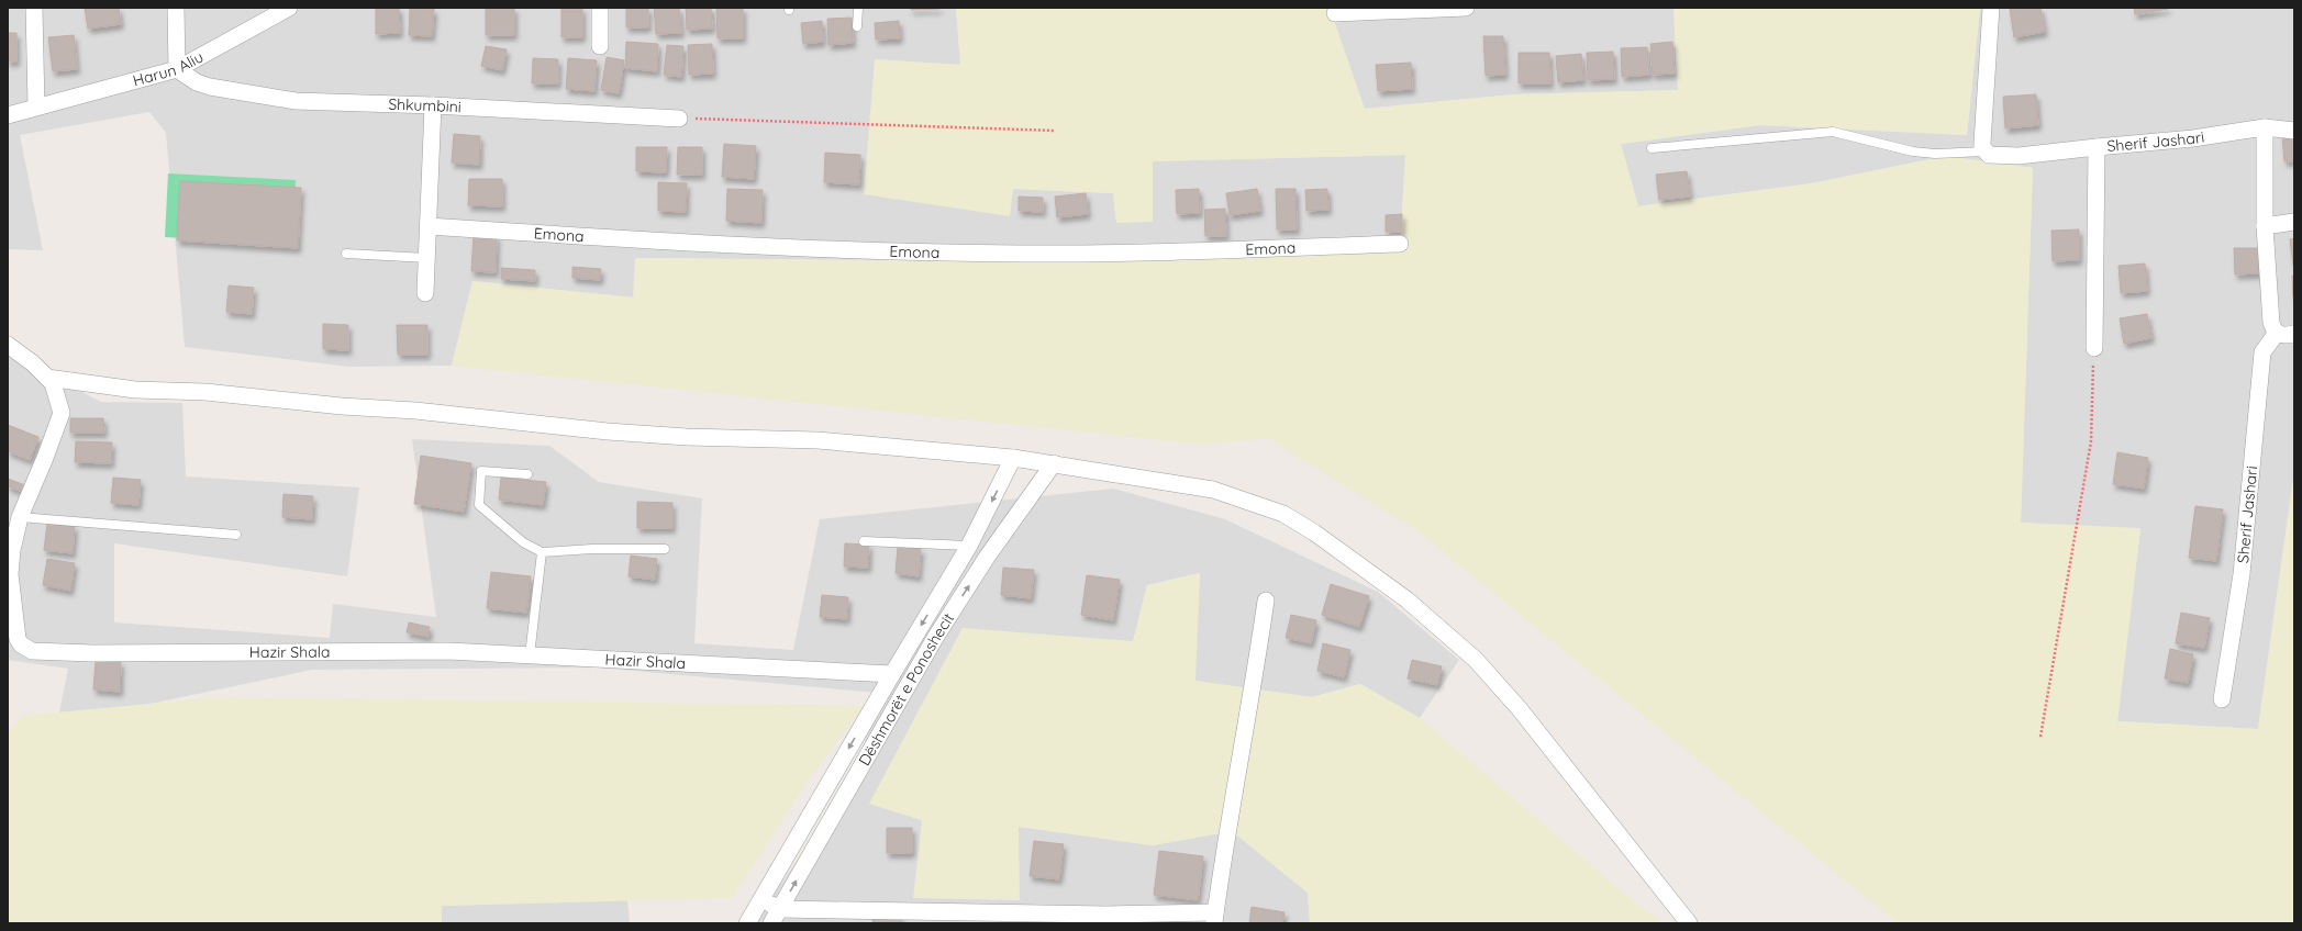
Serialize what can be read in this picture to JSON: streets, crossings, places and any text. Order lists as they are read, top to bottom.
{
  "streets": {
    "street": [
      "Harun Aliu",
      "Shkumbini",
      "Sherif Jashari",
      "Emona",
      "Hazir Shala",
      "Dëshmorët e Ponoshecit"
    ]
  },
  "crossings": [
    ["Harun Aliu", "Shkumbini"],
    ["Hazir Shala", "Dëshmorët e Ponoshecit"]
  ]
}
